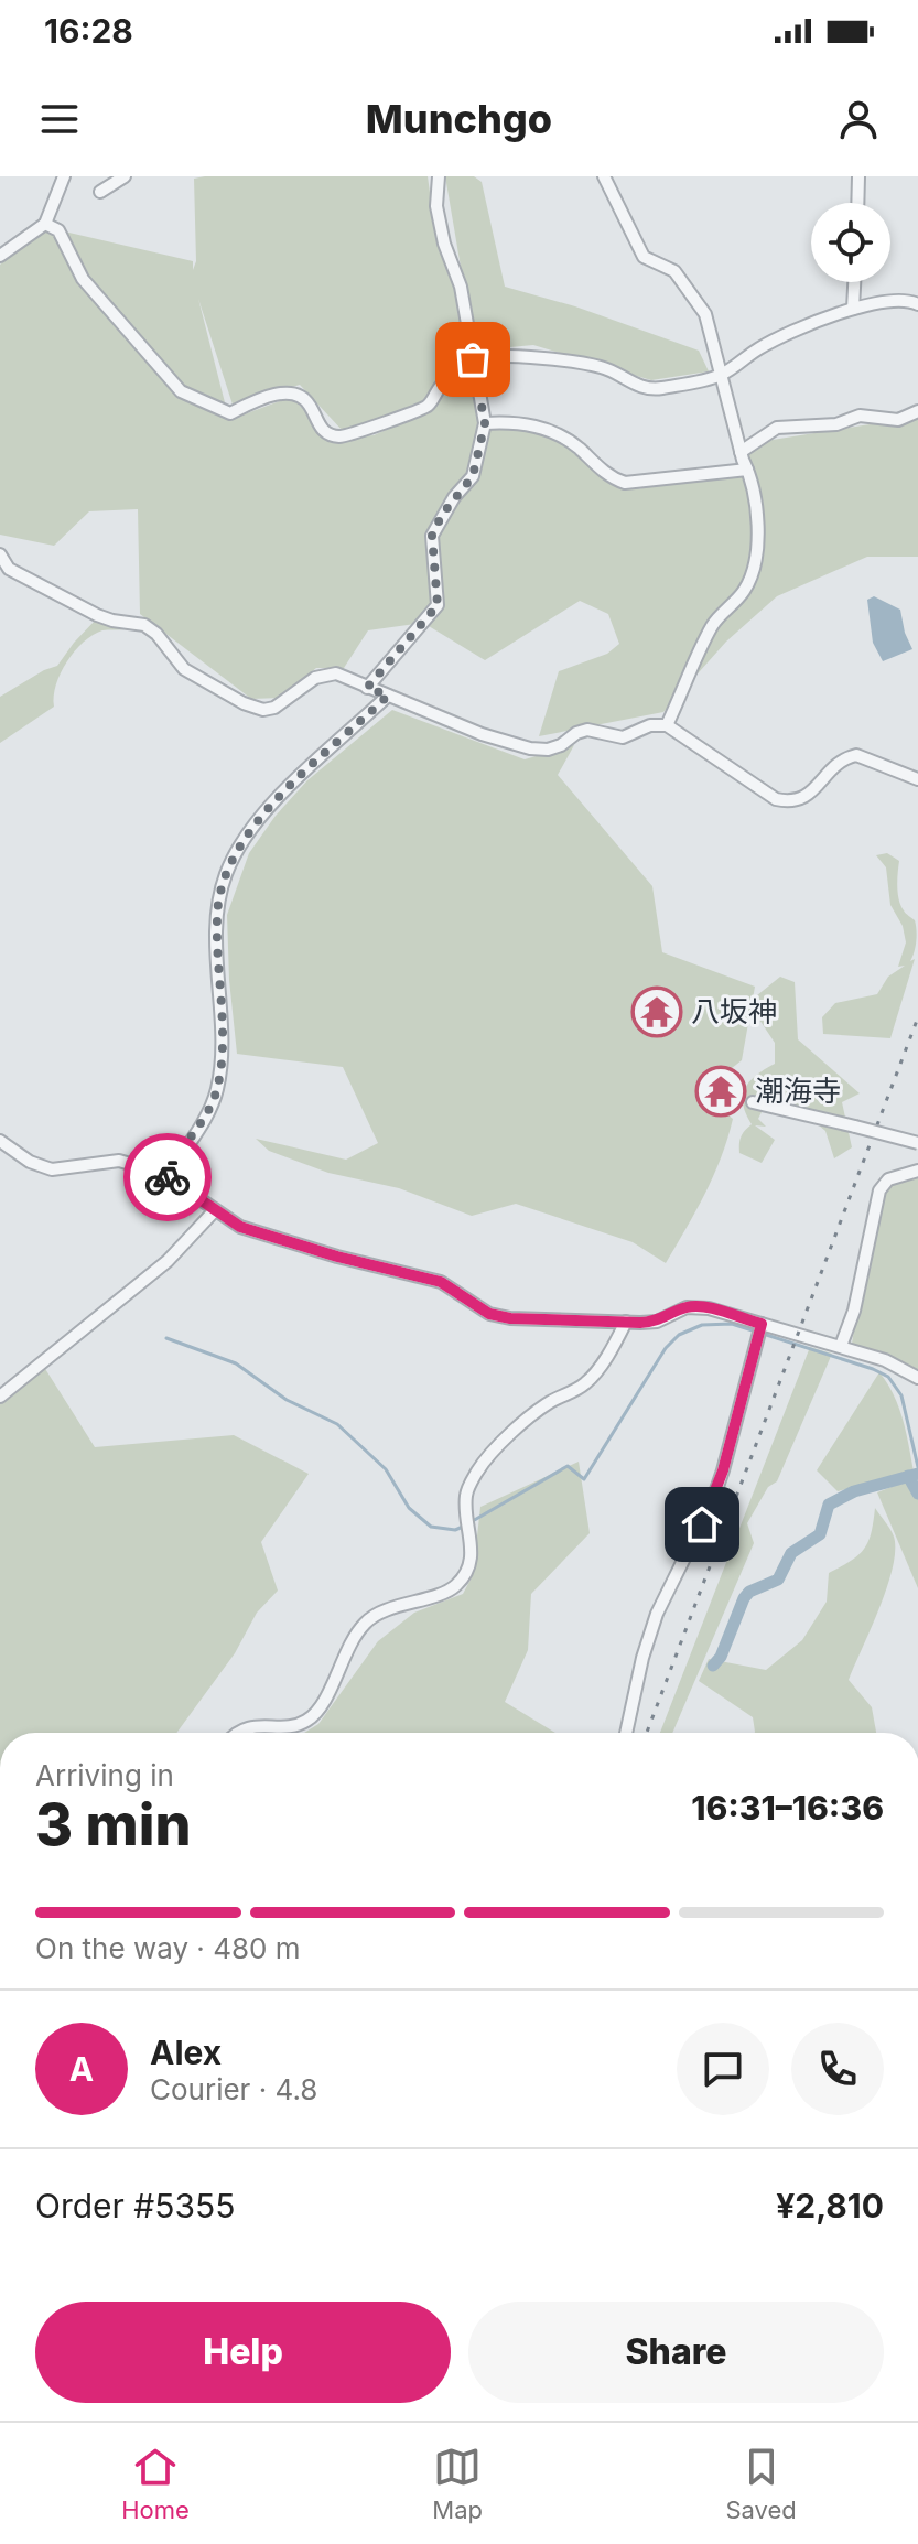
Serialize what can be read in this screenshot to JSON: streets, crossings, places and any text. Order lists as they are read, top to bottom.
{
  "places": {
    "temple": ["八坂神", "潮海寺"]
  },
  "page": {
    "status": "16:28",
    "header": "Munchgo",
    "heading": ["3 min", "Arriving in", "16:31–16:36"],
    "panel": [
      "Alex",
      "Courier · 4.8",
      "Order #5355",
      "¥2,810"
    ],
    "bar": "On the way · 480 m",
    "round": "A",
    "buttons": ["Help", "Share"],
    "tabs": ["Home", "Map", "Saved"]
  }
}
